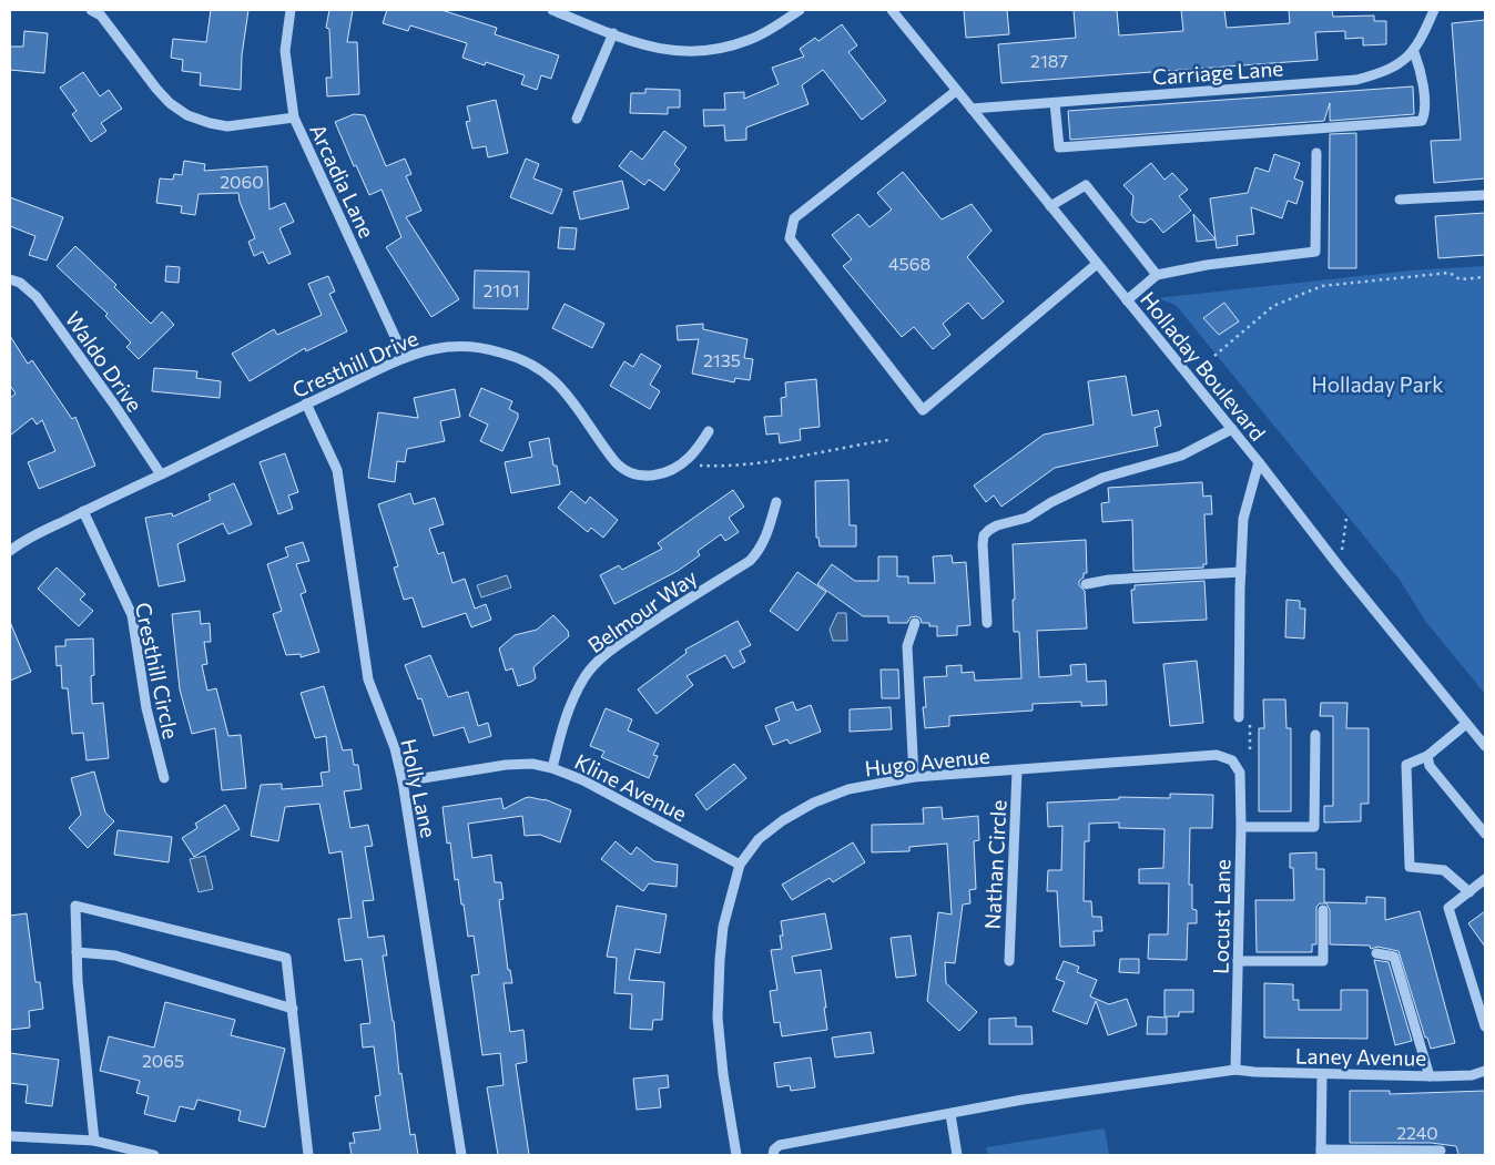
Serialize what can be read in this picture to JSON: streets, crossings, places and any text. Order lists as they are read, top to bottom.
{
  "streets": {
    "street": [
      "Carriage Lane",
      "Arcadia Lane",
      "Waldo Drive",
      "Cresthill Drive",
      "Holladay Boulevard",
      "Belmour Way",
      "Cresthill Circle",
      "Hugo Avenue",
      "Kline Avenue",
      "Holly Lane",
      "Nathan Circle",
      "Locust Lane",
      "Laney Avenue"
    ]
  },
  "crossings": [
    ["Carriage Lane", "Holladay Boulevard"],
    ["Arcadia Lane", "Cresthill Drive"],
    ["Waldo Drive", "Cresthill Drive"],
    ["Cresthill Drive", "Cresthill Circle"],
    ["Cresthill Drive", "Holly Lane"],
    ["Belmour Way", "Kline Avenue"],
    ["Hugo Avenue", "Kline Avenue"],
    ["Hugo Avenue", "Nathan Circle"],
    ["Hugo Avenue", "Locust Lane"],
    ["Kline Avenue", "Holly Lane"],
    ["Locust Lane", "Laney Avenue"]
  ],
  "parks": ["Holladay Park"],
  "house_numbers": [
    "2187",
    "2060",
    "4568",
    "2101",
    "2135",
    "2065",
    "2240"
  ]
}
